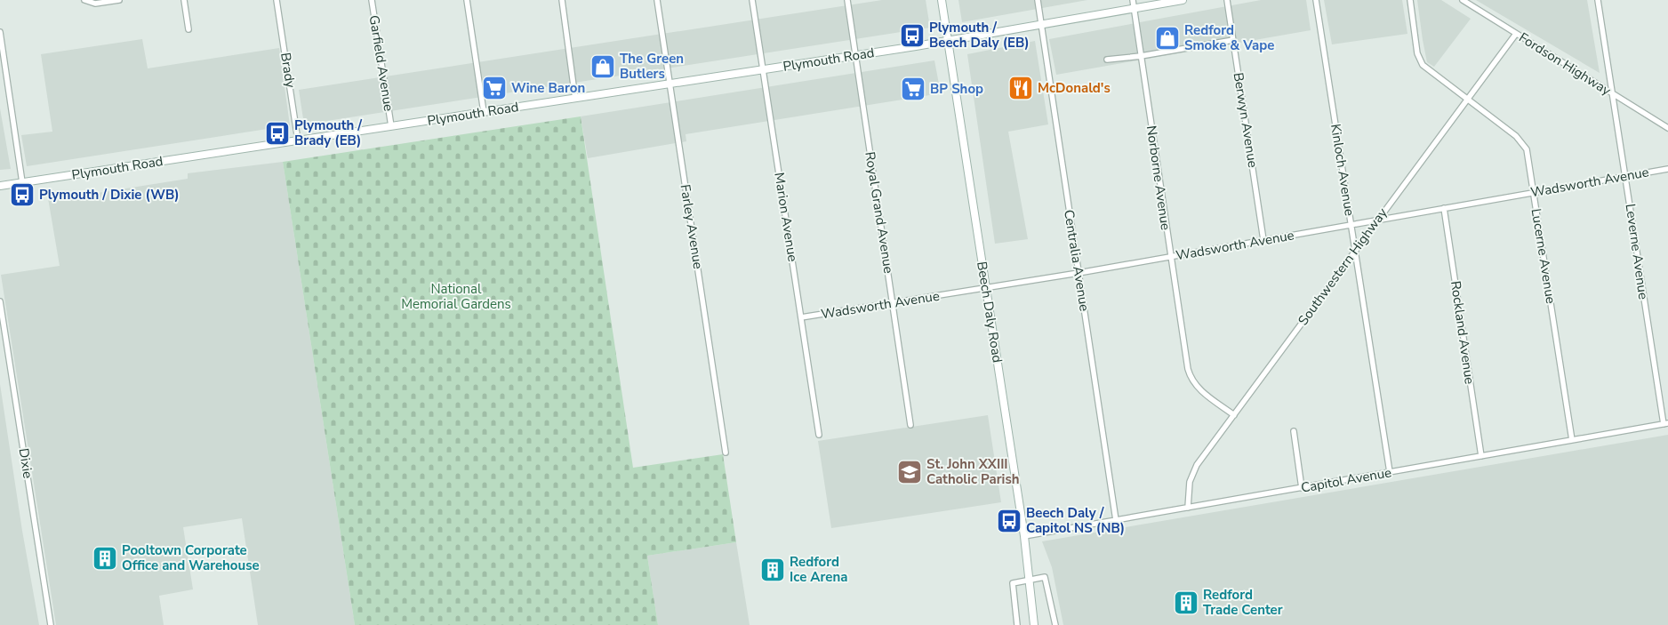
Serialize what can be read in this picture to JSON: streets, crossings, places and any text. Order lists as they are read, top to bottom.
{
  "streets": {
    "main road": ["Plymouth Road", "Beech Daly Road"],
    "street": [
      "Garfield Avenue",
      "Fordson Highway",
      "Brady",
      "Berwyn Avenue",
      "Kinloch Avenue",
      "Norborne Avenue",
      "Wadsworth Avenue",
      "Royal Grand Avenue",
      "Marion Avenue",
      "Farley Avenue",
      "Leverne Avenue",
      "Lucerne Avenue",
      "Centralia Avenue",
      "Southwestern Highway",
      "Rockland Avenue",
      "Dixie",
      "Capitol Avenue"
    ]
  },
  "crossings": [
    ["Plymouth Road", "Garfield Avenue"],
    ["Plymouth Road", "Brady"],
    ["Plymouth Road", "Norborne Avenue"],
    ["Plymouth Road", "Royal Grand Avenue"],
    ["Plymouth Road", "Marion Avenue"],
    ["Plymouth Road", "Farley Avenue"],
    ["Plymouth Road", "Centralia Avenue"],
    ["Plymouth Road", "Beech Daly Road"],
    ["Fordson Highway", "Leverne Avenue"],
    ["Fordson Highway", "Southwestern Highway"],
    ["Berwyn Avenue", "Wadsworth Avenue"],
    ["Kinloch Avenue", "Wadsworth Avenue"],
    ["Kinloch Avenue", "Southwestern Highway"],
    ["Kinloch Avenue", "Capitol Avenue"],
    ["Norborne Avenue", "Wadsworth Avenue"],
    ["Norborne Avenue", "Southwestern Highway"],
    ["Wadsworth Avenue", "Royal Grand Avenue"],
    ["Wadsworth Avenue", "Marion Avenue"],
    ["Wadsworth Avenue", "Leverne Avenue"],
    ["Wadsworth Avenue", "Lucerne Avenue"],
    ["Wadsworth Avenue", "Centralia Avenue"],
    ["Wadsworth Avenue", "Southwestern Highway"],
    ["Wadsworth Avenue", "Beech Daly Road"],
    ["Wadsworth Avenue", "Rockland Avenue"],
    ["Leverne Avenue", "Capitol Avenue"],
    ["Lucerne Avenue", "Southwestern Highway"],
    ["Lucerne Avenue", "Capitol Avenue"],
    ["Centralia Avenue", "Capitol Avenue"],
    ["Southwestern Highway", "Capitol Avenue"],
    ["Beech Daly Road", "Capitol Avenue"],
    ["Rockland Avenue", "Capitol Avenue"]
  ],
  "parks": ["National Memorial Gardens"],
  "places": {
    "bus stop": [
      "Plymouth / Beech Daly (EB)",
      "Plymouth / Brady (EB)",
      "Plymouth / Dixie (WB)",
      "Beech Daly / Capitol NS (NB)"
    ],
    "shop": ["Redford Smoke & Vape", "The Green Butlers"],
    "supermarket": ["Wine Baron", "BP Shop"],
    "restaurant": ["McDonald's"],
    "school or university": ["St. John XXIII Catholic Parish"],
    "building": ["Pooltown Corporate Office and Warehouse", "Redford Ice Arena", "Redford Trade Center"]
  }
}
